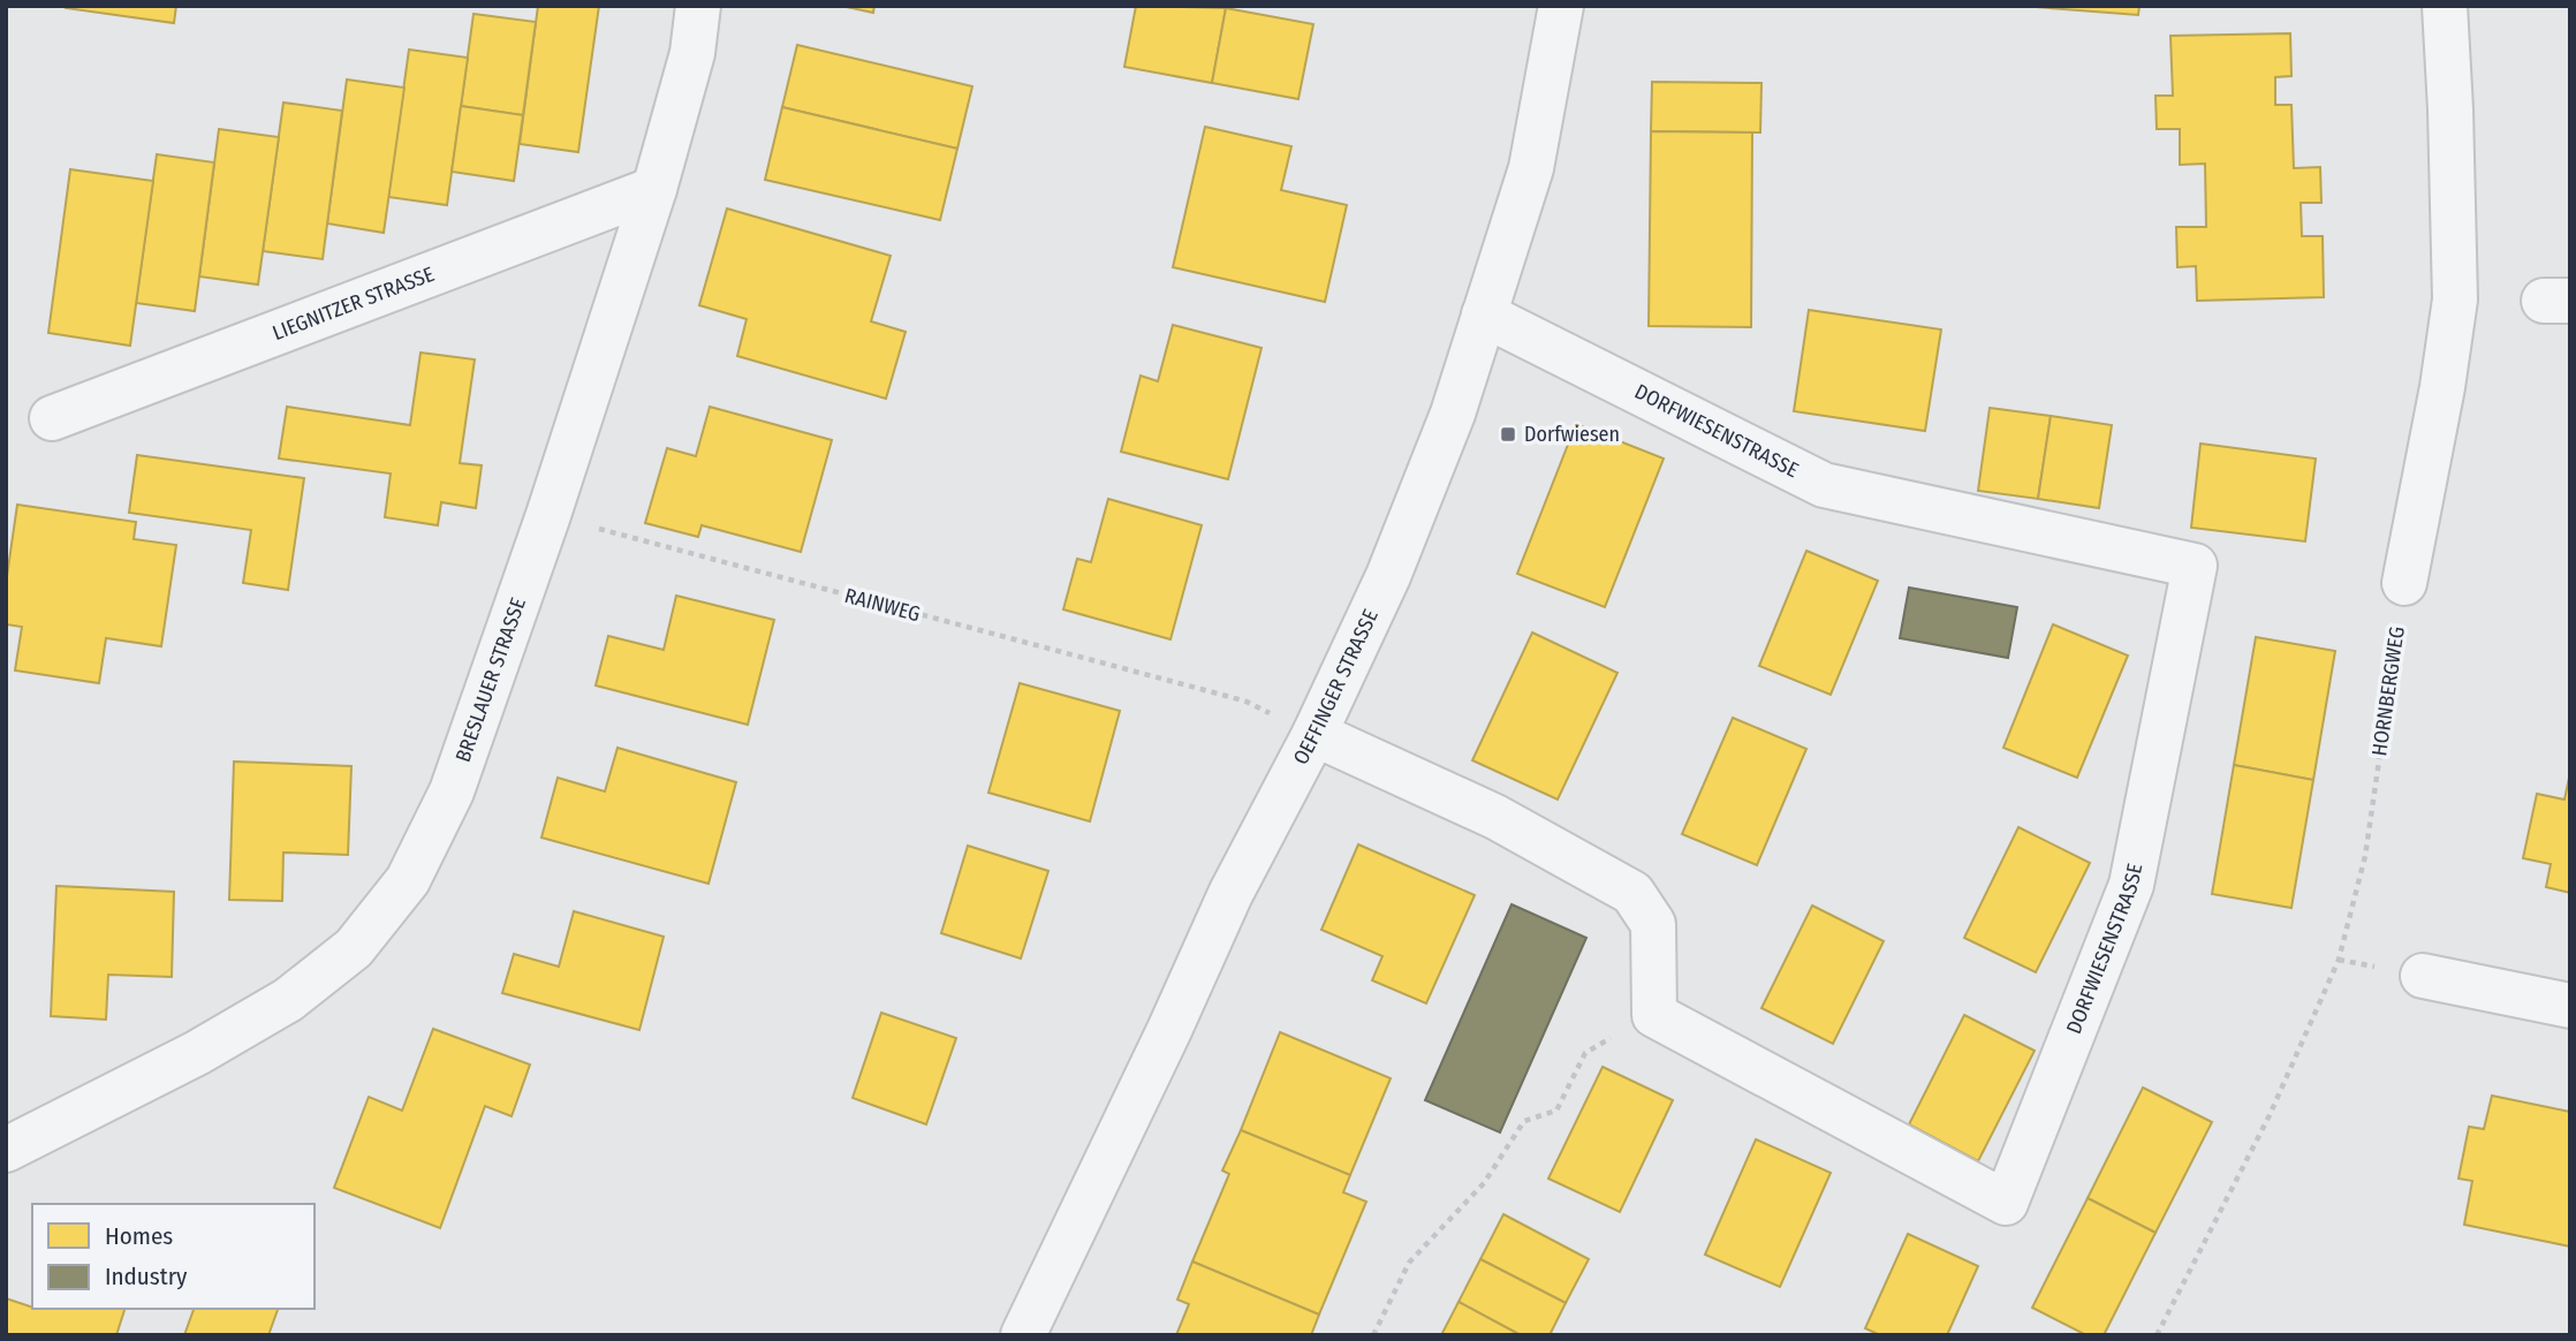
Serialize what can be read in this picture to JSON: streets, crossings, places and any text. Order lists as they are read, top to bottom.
{
  "streets": {
    "street": [
      "LIEGNITZER STRASSE",
      "DORFWIESENSTRASSE",
      "BRESLAUER STRASSE",
      "OEFFINGER STRASSE"
    ],
    "path": ["RAINWEG", "HORNBERGWEG"]
  },
  "crossings": [
    ["LIEGNITZER STRASSE", "BRESLAUER STRASSE"],
    ["DORFWIESENSTRASSE", "OEFFINGER STRASSE"],
    ["RAINWEG", "BRESLAUER STRASSE"]
  ],
  "places": {
    "transit": ["Dorfwiesen"]
  },
  "legend": ["Homes", "Industry"]
}
